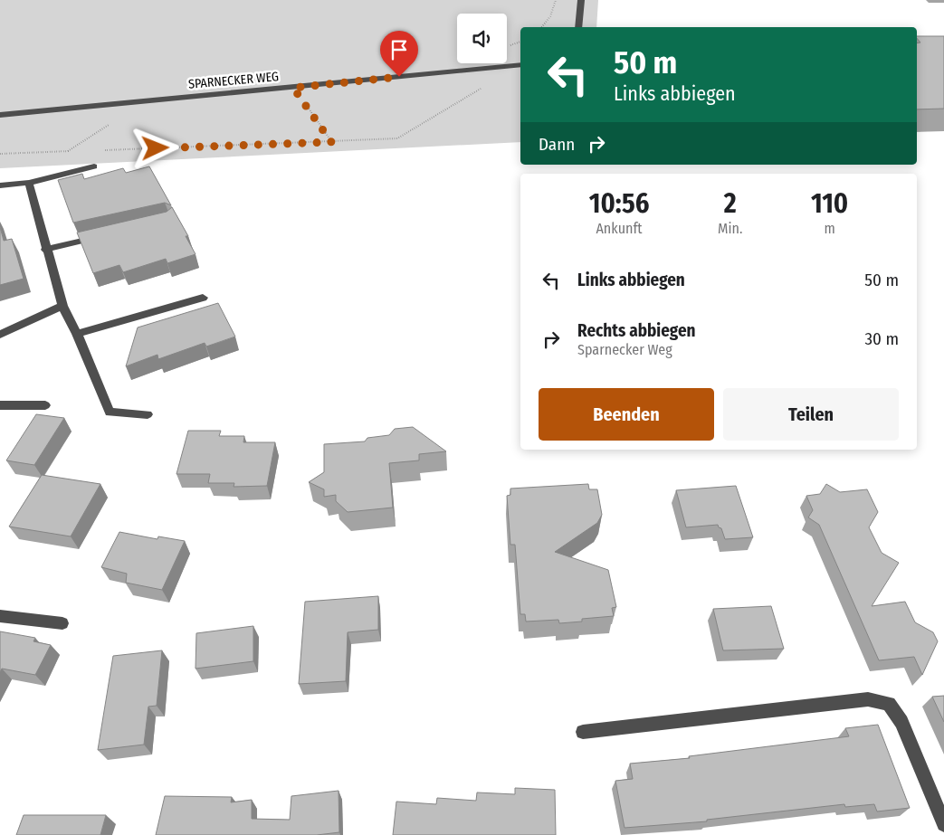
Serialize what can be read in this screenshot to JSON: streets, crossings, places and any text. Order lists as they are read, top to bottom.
{
  "streets": {
    "lane": ["SPARNECKER WEG"]
  },
  "page": {
    "turn": ["50 m", "Links abbiegen"],
    "then": "Dann",
    "eta": [
      "10:56",
      "Ankunft",
      "2",
      "Min.",
      "110",
      "m"
    ],
    "list": [
      {
        "name": "Links abbiegen",
        "value": "50 m"
      },
      {
        "name": "Rechts abbiegen",
        "note": "Sparnecker Weg",
        "value": "30 m"
      }
    ],
    "buttons": ["Beenden", "Teilen"]
  }
}
